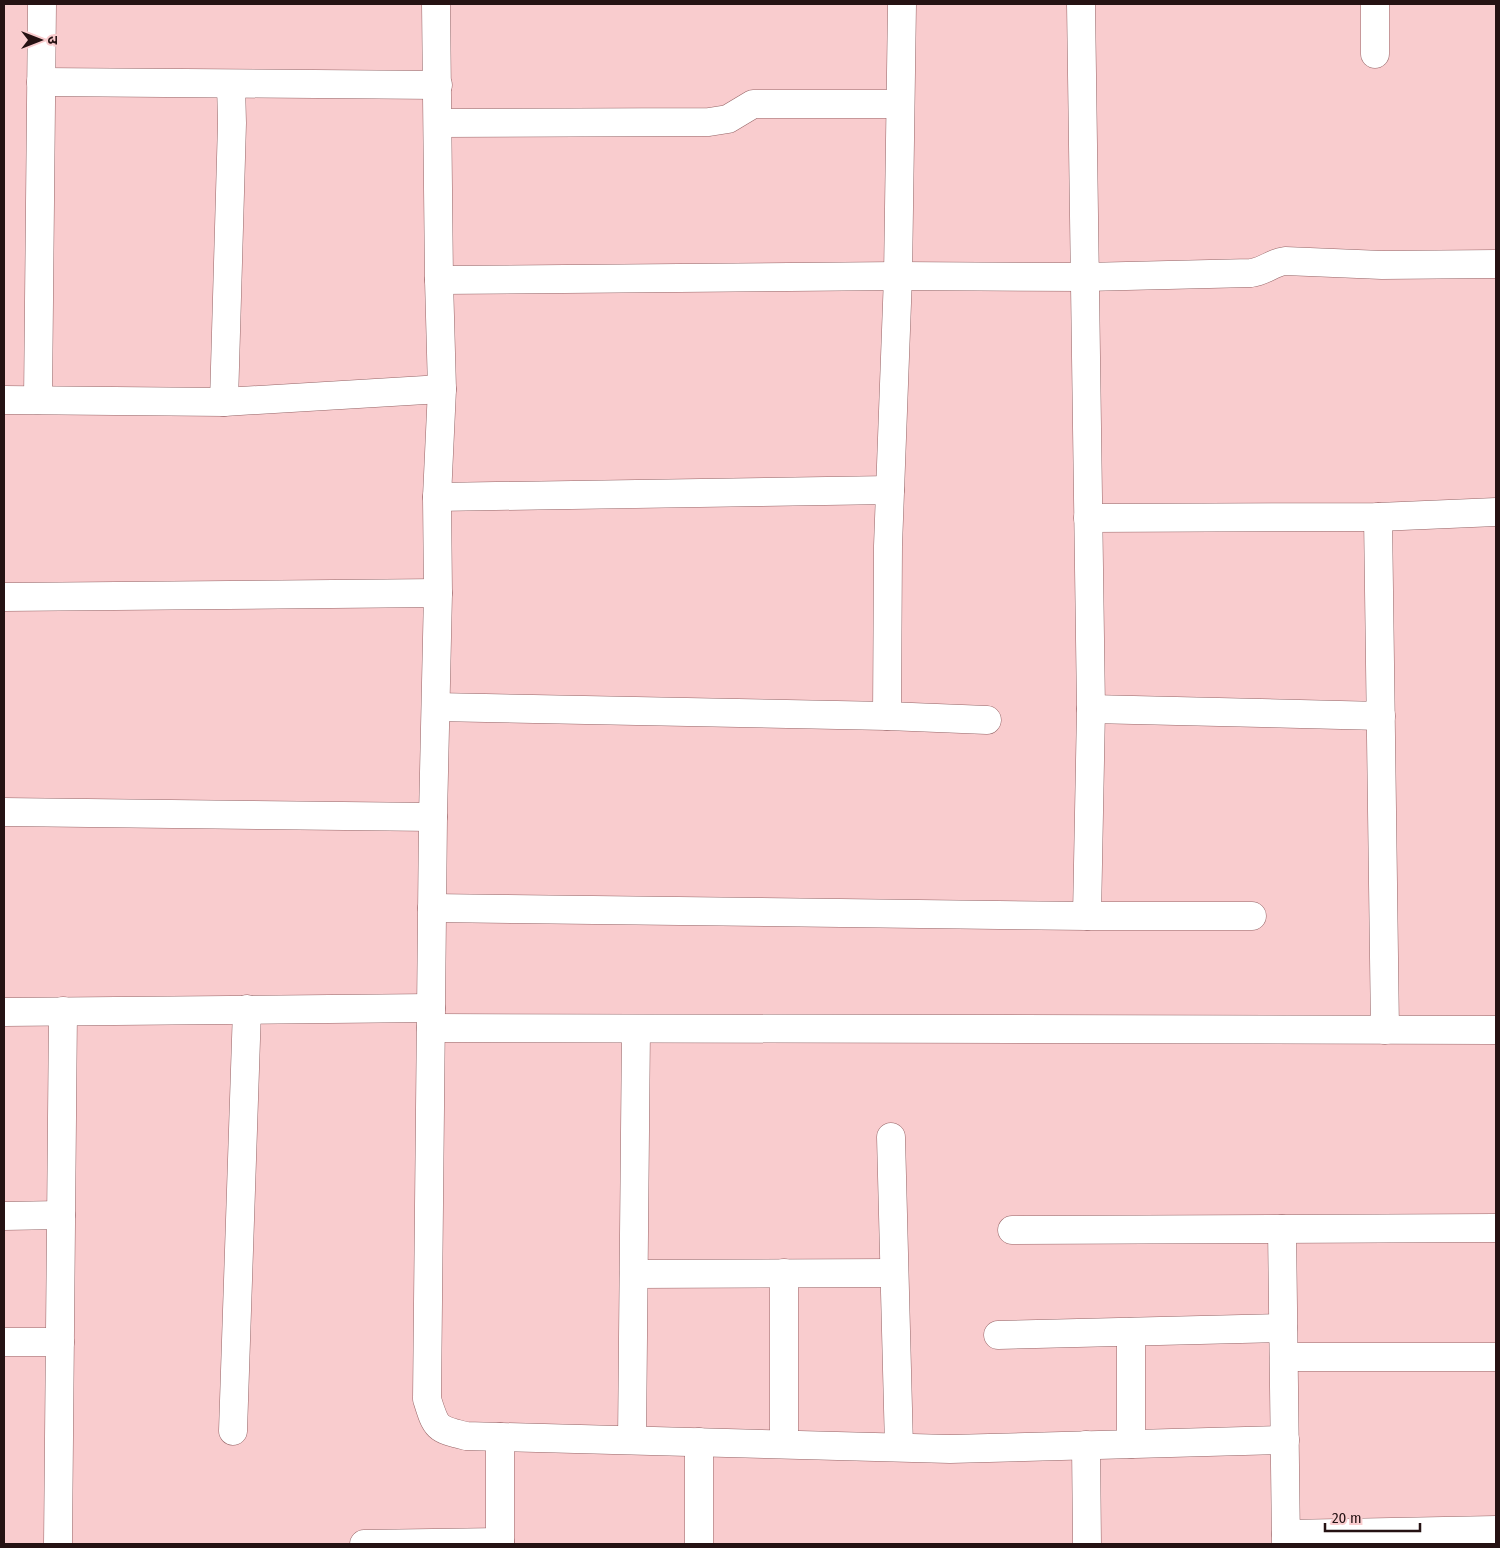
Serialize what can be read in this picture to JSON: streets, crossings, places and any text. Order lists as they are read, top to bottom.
{
  "scale_bar": "20 m",
  "north": "right"
}
